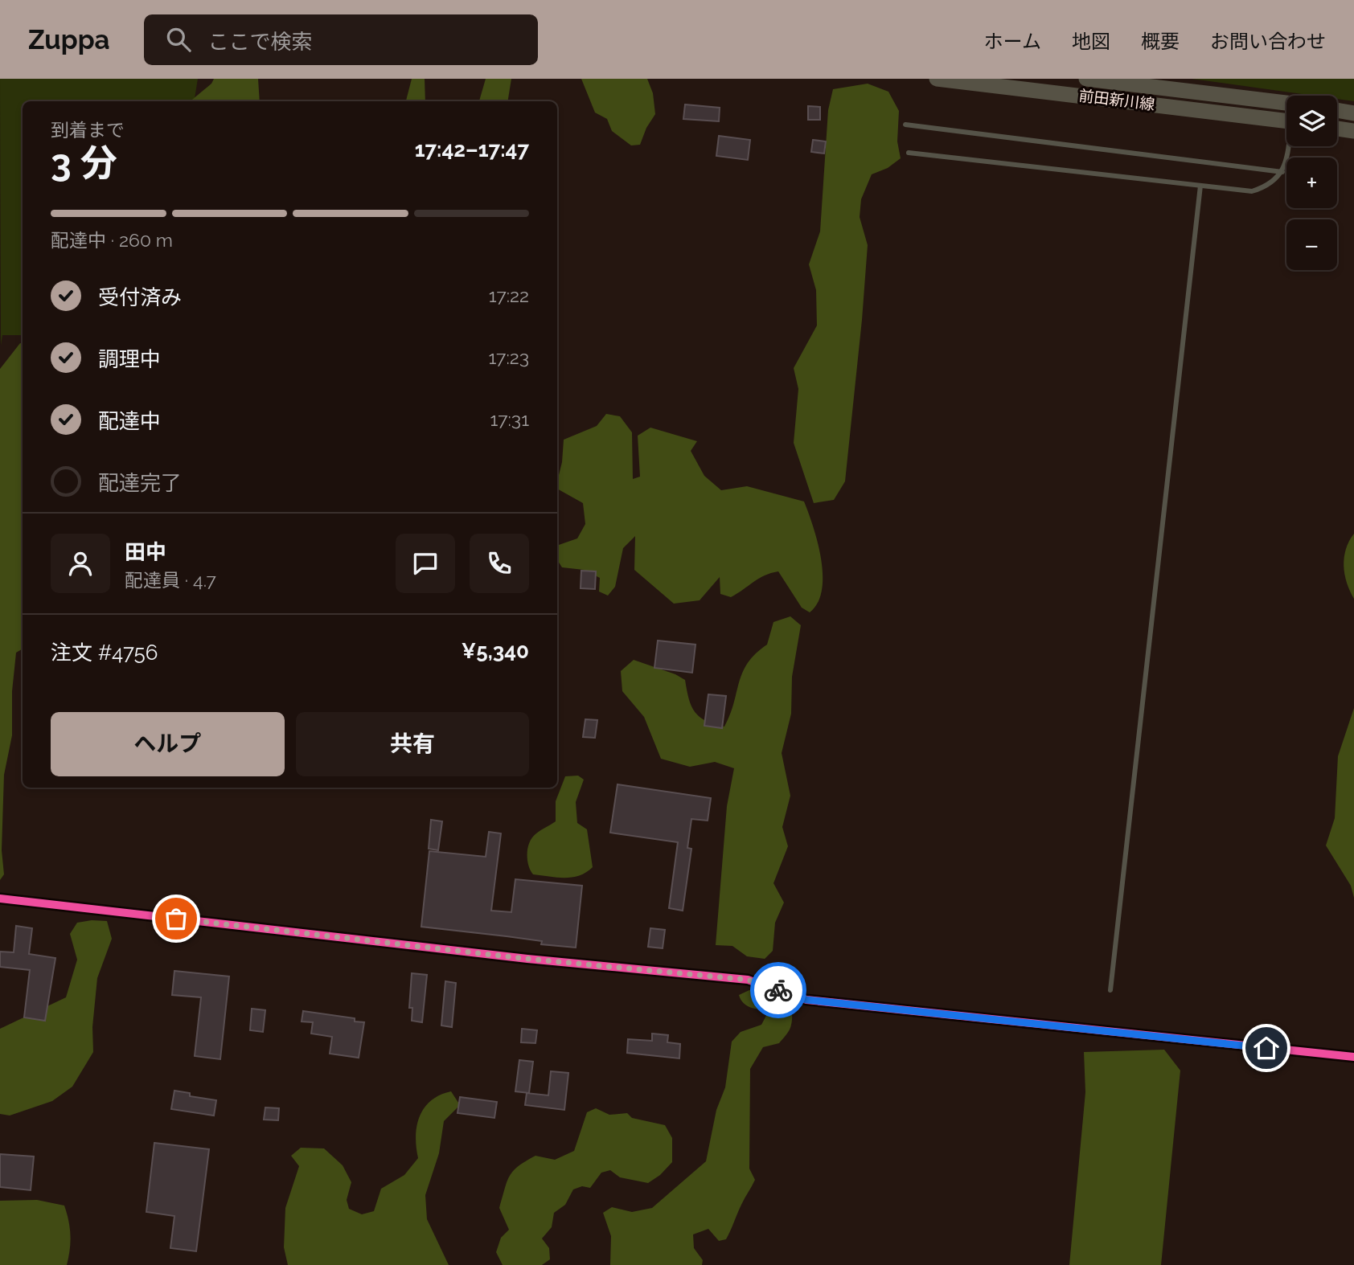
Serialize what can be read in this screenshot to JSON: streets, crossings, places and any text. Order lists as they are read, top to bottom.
{
  "streets": {
    "main road": ["前田新川線"]
  },
  "page": {
    "header": "Zuppa",
    "search": "ここで検索",
    "nav": [
      "ホーム",
      "地図",
      "概要",
      "お問い合わせ"
    ],
    "map_buttons": ["+", "−"],
    "heading": ["3 分", "到着まで", "17:42–17:47"],
    "panel": [
      "田中",
      "配達員 · 4.7",
      "注文 #4756",
      "¥5,340"
    ],
    "bar": "配達中 · 260 m",
    "list": [
      ["受付済み", "17:22"],
      ["調理中", "17:23"],
      ["配達中", "17:31"],
      "配達完了"
    ],
    "buttons": ["ヘルプ", "共有"]
  }
}
